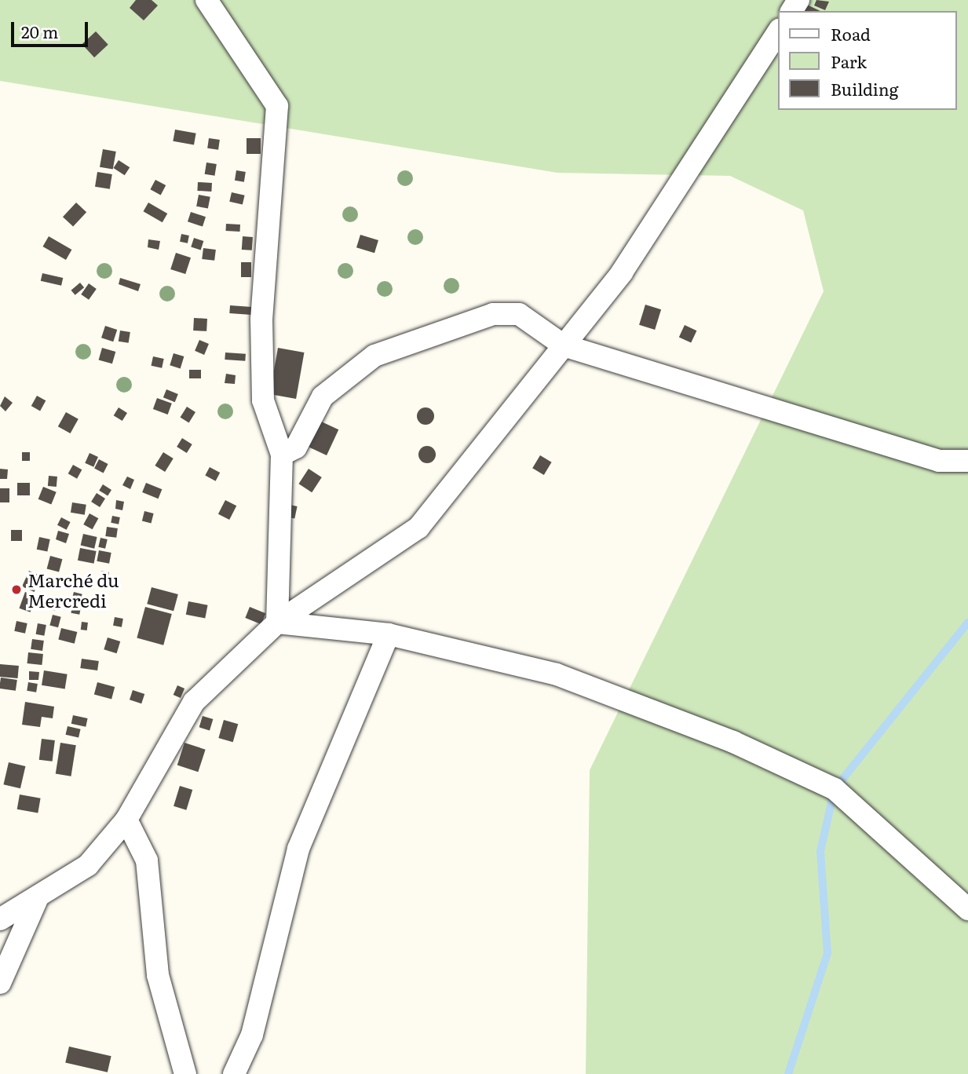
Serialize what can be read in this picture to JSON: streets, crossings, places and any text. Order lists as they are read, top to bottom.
{
  "places": ["Marché du Mercredi"],
  "legend": ["Road", "Park", "Building"],
  "scale_bar": "20 m"
}
